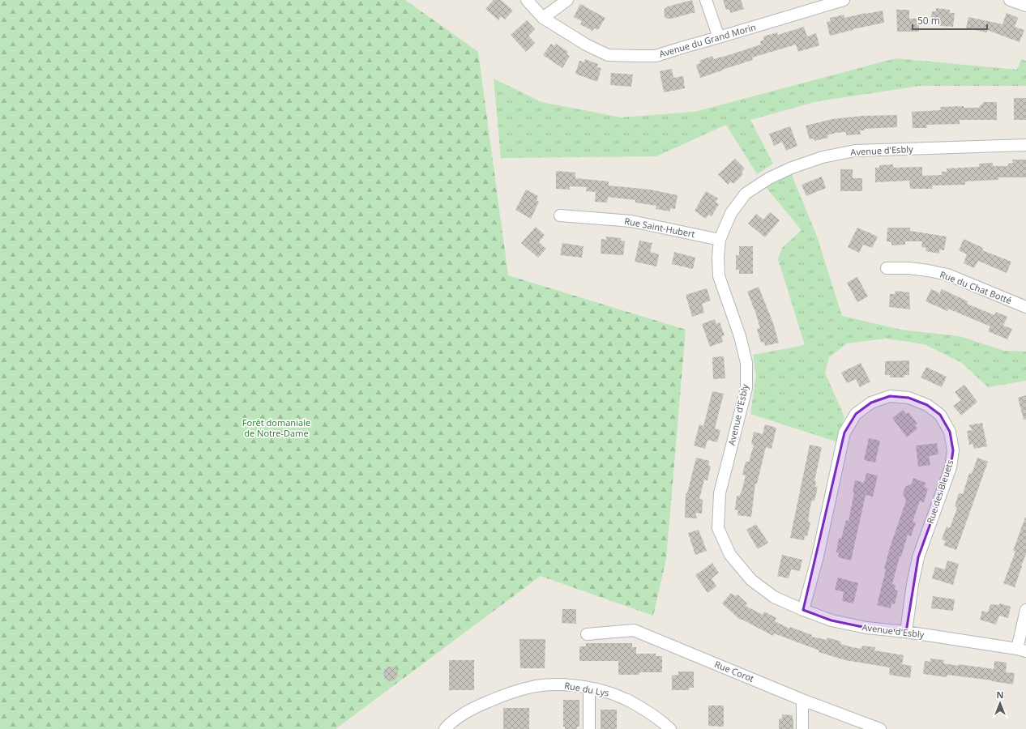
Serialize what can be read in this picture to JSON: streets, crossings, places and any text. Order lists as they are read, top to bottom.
{
  "streets": {
    "street": [
      "Avenue du Grand Morin",
      "Avenue d'Esbly",
      "Rue Saint-Hubert",
      "Rue du Chat Botté",
      "Rue des Bleuets",
      "Rue Corot",
      "Rue du Lys"
    ]
  },
  "crossings": [
    ["Avenue d'Esbly", "Rue Saint-Hubert"],
    ["Avenue d'Esbly", "Rue des Bleuets"]
  ],
  "parks": ["Forêt domaniale de Notre-Dame"],
  "scale_bar": "50 m",
  "north": "top"
}
